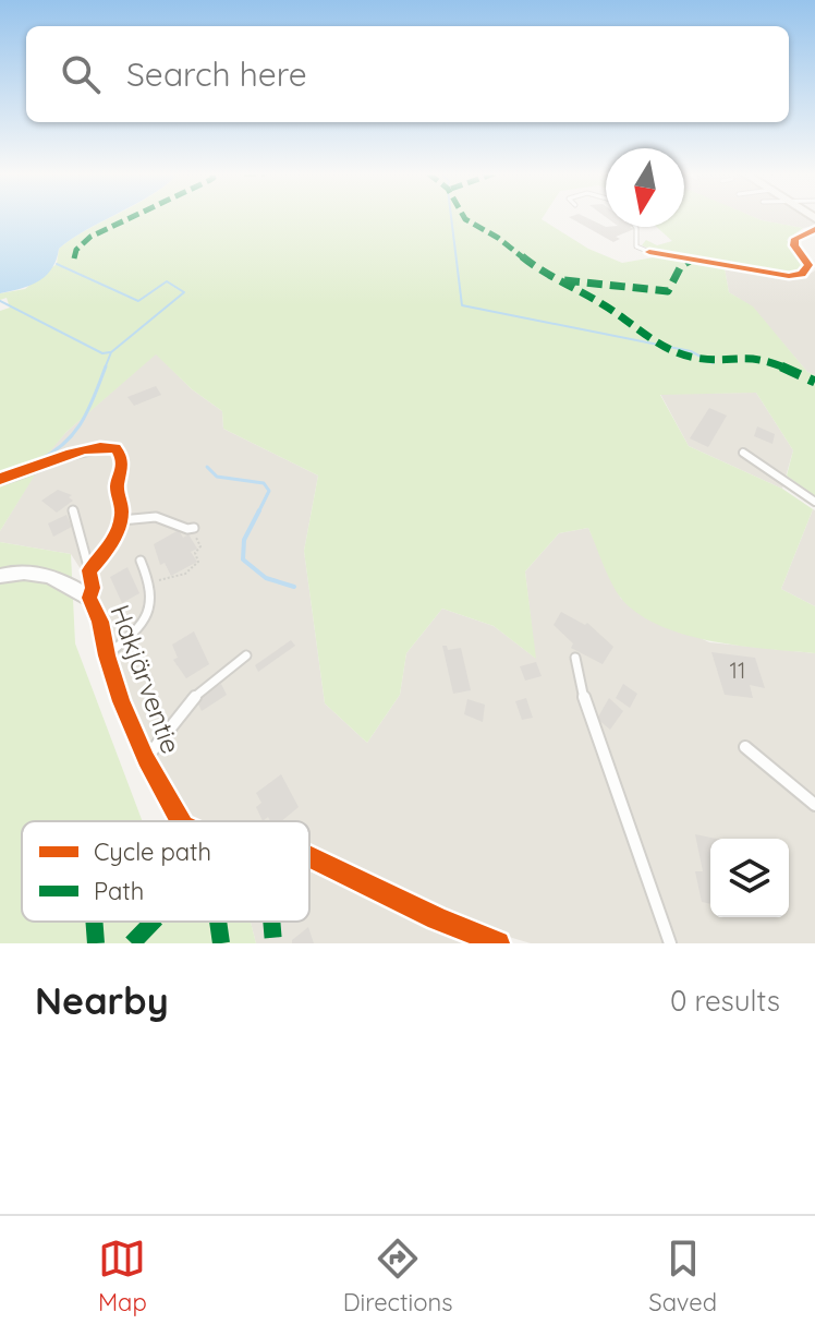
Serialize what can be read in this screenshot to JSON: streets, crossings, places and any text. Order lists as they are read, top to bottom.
{
  "streets": {
    "street": ["Hakjärventie"]
  },
  "house_numbers": ["11"],
  "legend": ["Cycle path", "Path"],
  "north": "bottom",
  "page": {
    "search": "Search here",
    "heading": ["Nearby", "0 results"],
    "nav": ["Map", "Directions", "Saved"]
  }
}
